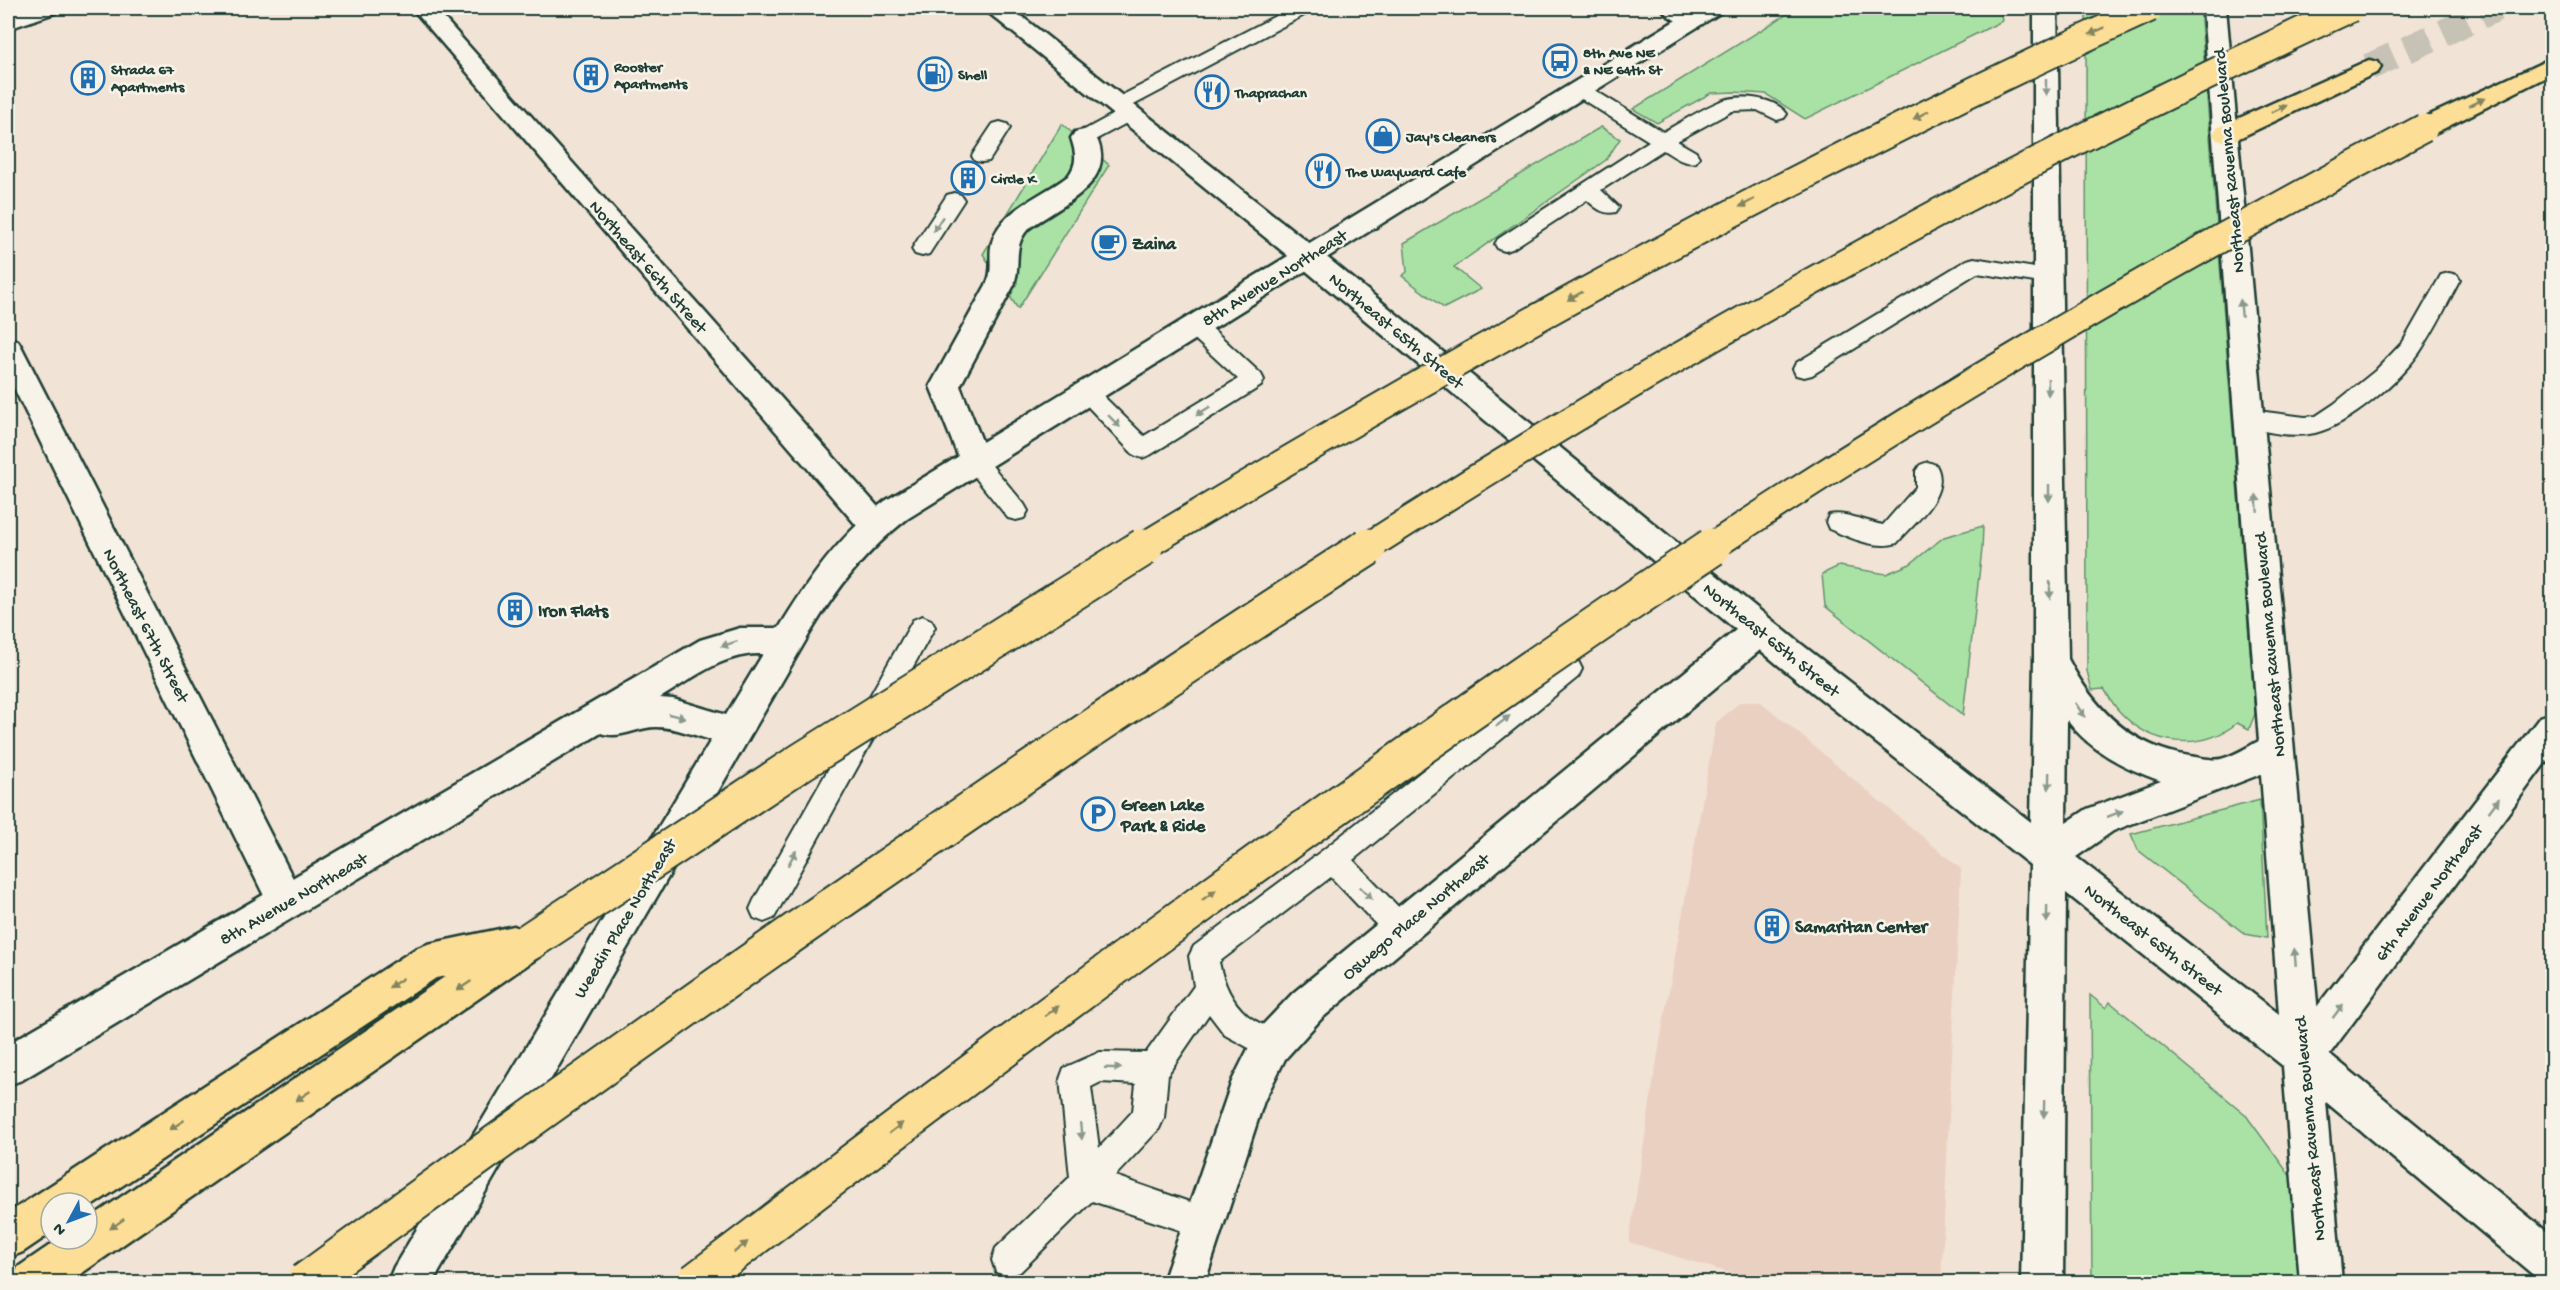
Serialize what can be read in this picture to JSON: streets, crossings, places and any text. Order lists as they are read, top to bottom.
{
  "streets": {
    "street": [
      "Northeast Ravenna Boulevard",
      "Northeast 66th Street",
      "8th Avenue Northeast",
      "Northeast 65th Street",
      "Northeast 67th Street",
      "6th Avenue Northeast",
      "Oswego Place Northeast",
      "Weedin Place Northeast"
    ]
  },
  "crossings": [
    ["Northeast Ravenna Boulevard", "Northeast 65th Street"],
    ["Northeast Ravenna Boulevard", "6th Avenue Northeast"],
    ["Northeast 66th Street", "8th Avenue Northeast"],
    ["8th Avenue Northeast", "Northeast 65th Street"],
    ["8th Avenue Northeast", "Northeast 67th Street"],
    ["8th Avenue Northeast", "Weedin Place Northeast"],
    ["Northeast 65th Street", "6th Avenue Northeast"],
    ["Northeast 65th Street", "Oswego Place Northeast"]
  ],
  "one_way": ["6th Avenue Northeast"],
  "places": {
    "bus stop": ["8th Ave NE & NE 64th St"],
    "fuel station": ["Shell"],
    "building": [
      "Rooster Apartments",
      "Strada 67 Apartments",
      "Circle K",
      "Iron Flats",
      "Samaritan Center"
    ],
    "restaurant": ["Thaprachan", "The Wayward Cafe"],
    "shop": ["Jay's Cleaners"],
    "cafe": ["Zaina"],
    "parking": ["Green Lake Park & Ride"]
  },
  "north": "bottom left"
}
